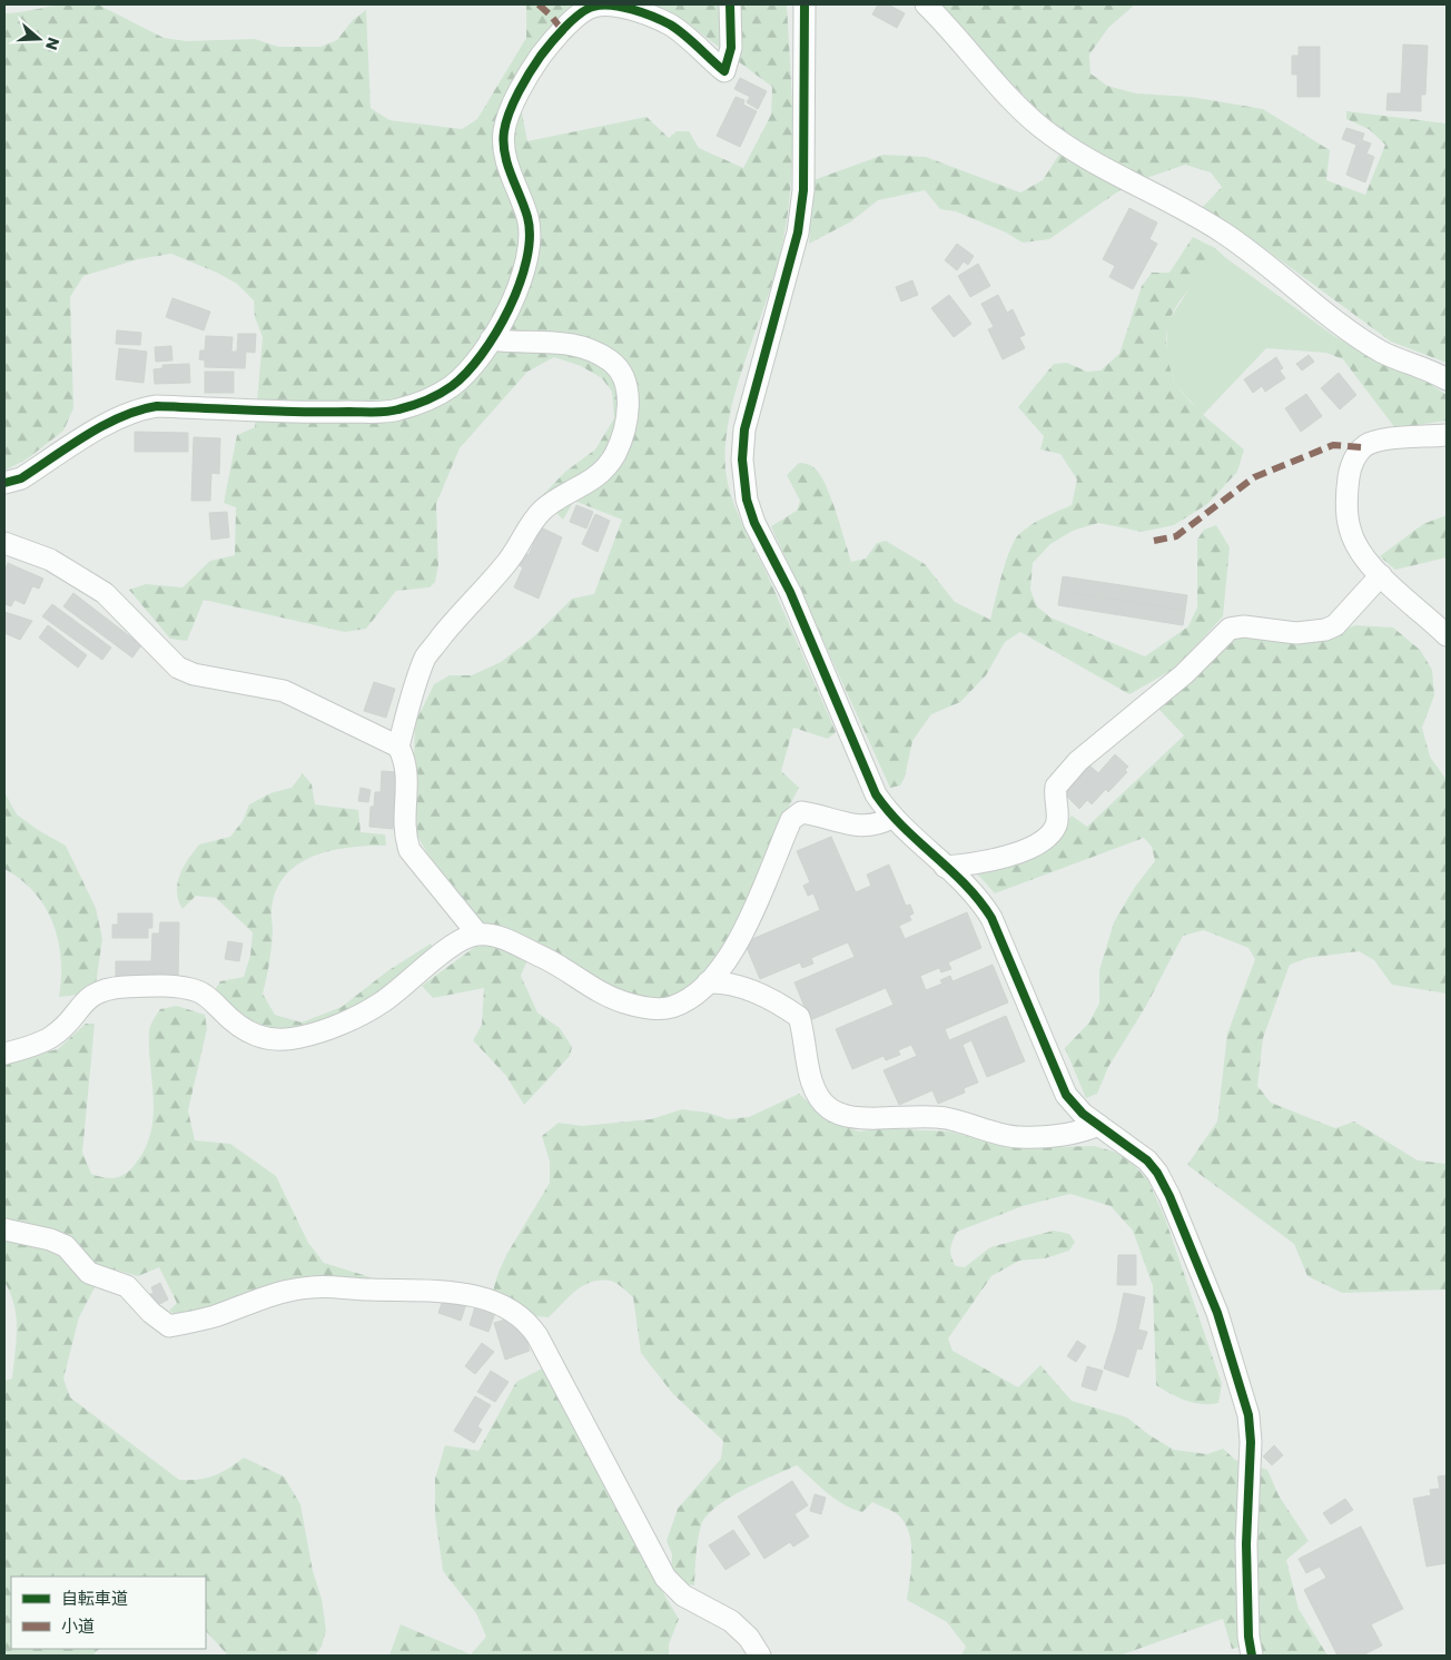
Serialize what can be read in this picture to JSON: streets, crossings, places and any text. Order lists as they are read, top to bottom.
{
  "legend": ["自転車道", "小道"],
  "north": "right"
}
